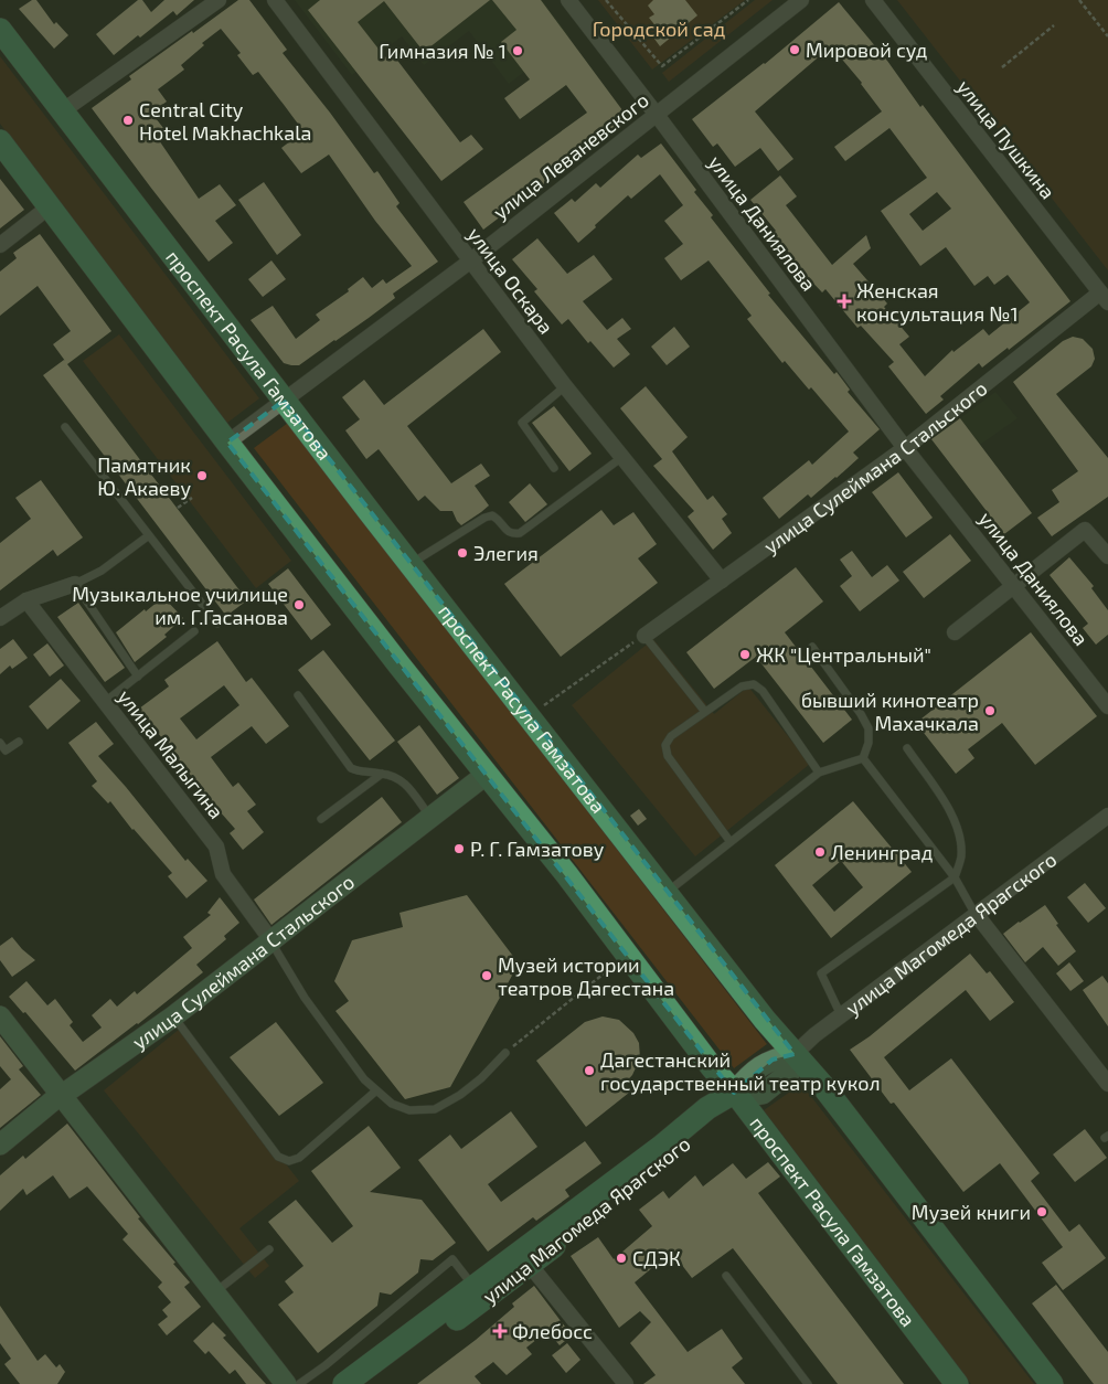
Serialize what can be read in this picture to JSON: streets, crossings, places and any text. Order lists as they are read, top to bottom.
{
  "streets": {
    "main road": ["проспект Расула Гамзатова", "улица Сулеймана Стальского", "улица Магомеда Ярагского"],
    "street": [
      "улица Пушкина",
      "улица Леваневского",
      "улица Даниялова",
      "улица Оскара",
      "улица Малыгина"
    ]
  },
  "crossings": [
    ["улица Пушкина", "улица Сулеймана Стальского"],
    ["улица Леваневского", "улица Даниялова"],
    ["улица Леваневского", "улица Оскара"],
    ["улица Леваневского", "проспект Расула Гамзатова"],
    ["улица Даниялова", "улица Сулеймана Стальского"],
    ["улица Оскара", "улица Сулеймана Стальского"],
    ["проспект Расула Гамзатова", "улица Сулеймана Стальского"],
    ["проспект Расула Гамзатова", "улица Магомеда Ярагского"],
    ["улица Сулеймана Стальского", "улица Малыгина"]
  ],
  "parks": ["Городской сад"],
  "places": {
    "other": [
      "Мировой суд",
      "Гимназия № 1",
      "Central City Hotel Makhachkala",
      "Памятник Ю. Акаеву",
      "Элегия",
      "Музыкальное училище им. Г.Гасанова",
      "ЖК \"Центральный\"",
      "бывший кинотеатр Махачкала",
      "Р. Г. Гамзатову",
      "Ленинград",
      "Музей истории театров Дагестана",
      "Дагестанский государственный театр кукол",
      "Музей книги",
      "СДЭК"
    ],
    "health": ["Женская консультация №1", "Флебосс"]
  }
}
